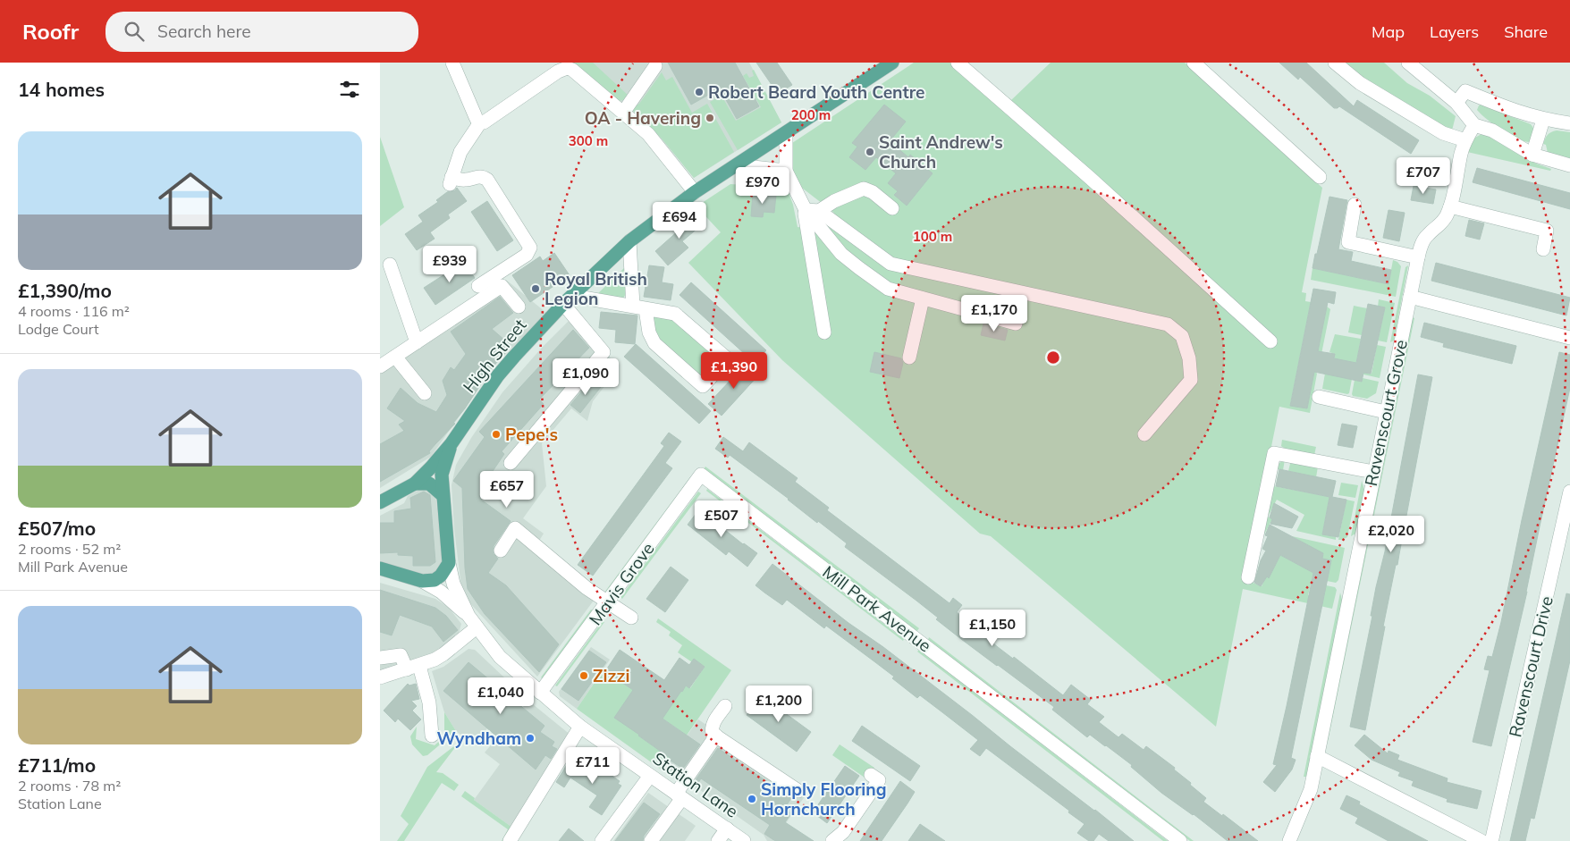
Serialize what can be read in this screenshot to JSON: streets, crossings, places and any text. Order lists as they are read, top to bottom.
{
  "streets": {
    "main road": ["High Street", "Station Lane"],
    "street": [
      "Ravenscourt Grove",
      "Mavis Grove",
      "Mill Park Avenue",
      "Ravenscourt Drive"
    ]
  },
  "crossings": [
    ["High Street", "Station Lane"],
    ["Mavis Grove", "Mill Park Avenue"],
    ["Mavis Grove", "Station Lane"]
  ],
  "places": [
    "Robert Beard Youth Centre",
    "OA - Havering",
    "Saint Andrew's Church",
    "Royal British Legion",
    "Pepe's",
    "Zizzi",
    "Wyndham",
    "Simply Flooring Hornchurch"
  ],
  "page": {
    "header": "Roofr",
    "search": "Search here",
    "nav": ["Map", "Layers", "Share"],
    "heading": "14 homes",
    "list": [
      {
        "name": "£1,390/mo",
        "note": "4 rooms · 116 m² · Lodge Court"
      },
      {
        "name": "£507/mo",
        "note": "2 rooms · 52 m² · Mill Park Avenue"
      },
      {
        "name": "£711/mo",
        "note": "2 rooms · 78 m² · Station Lane"
      }
    ],
    "price": [
      "£707",
      "£970",
      "£694",
      "£939",
      "£1,170",
      "£1,390",
      "£1,090",
      "£657",
      "£507",
      "£2,020",
      "£1,150",
      "£1,040",
      "£1,200",
      "£711"
    ]
  },
  "rings": ["200 m", "300 m", "100 m"]
}
